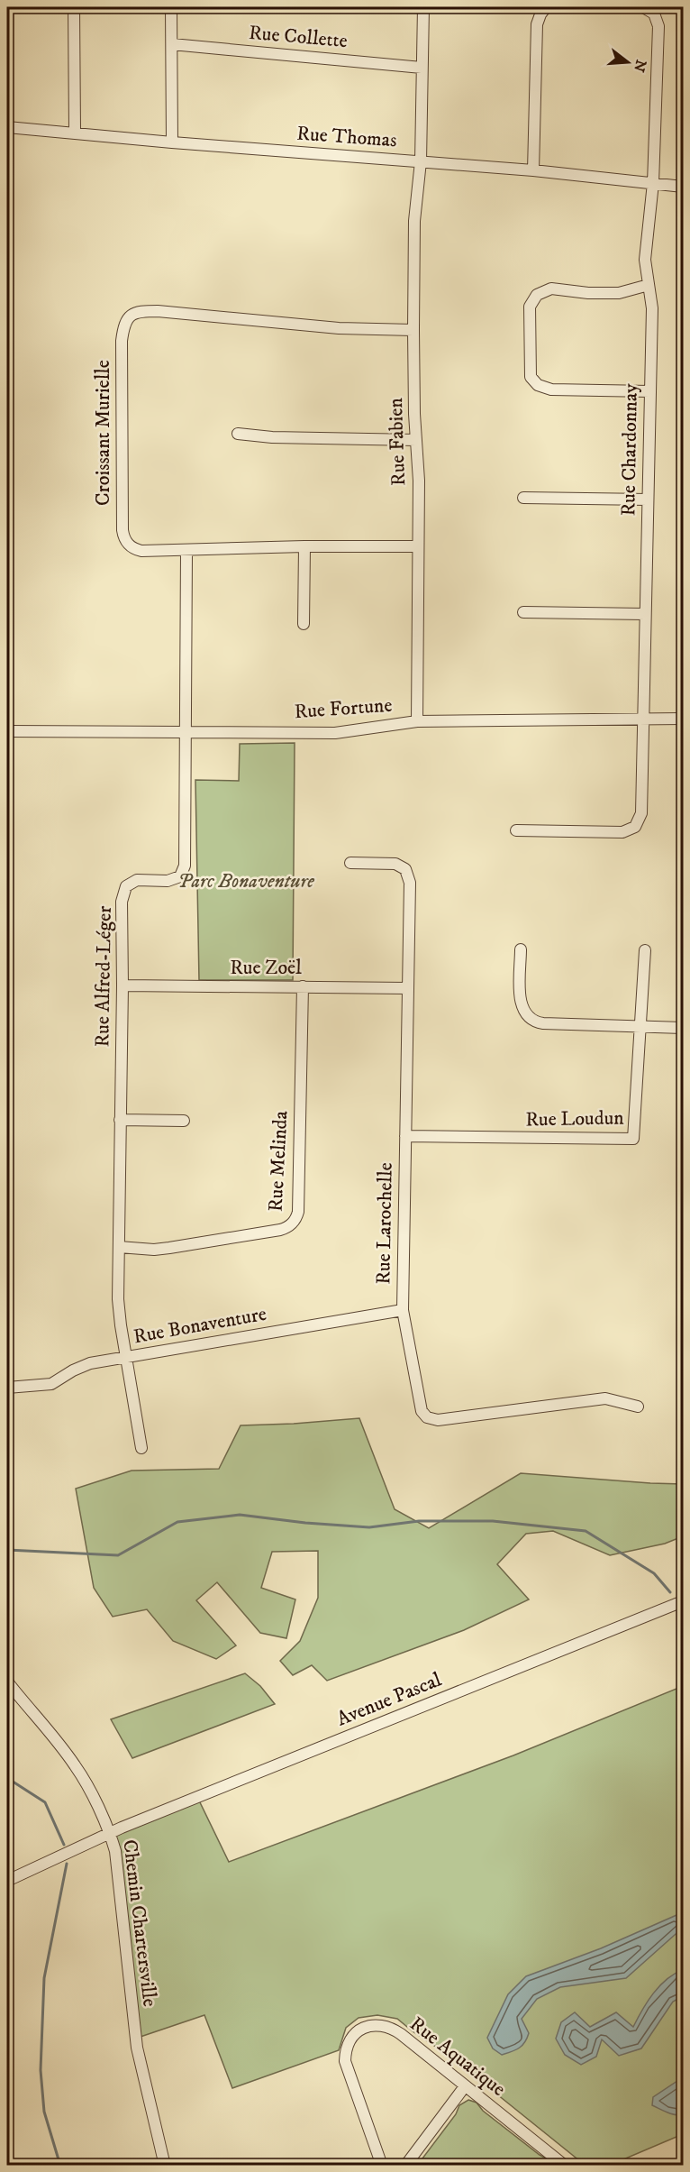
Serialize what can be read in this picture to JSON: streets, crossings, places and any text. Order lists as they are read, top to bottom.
{
  "streets": {
    "street": [
      "Rue Collette",
      "Rue Thomas",
      "Croissant Murielle",
      "Rue Fabien",
      "Rue Chardonnay",
      "Rue Fortune",
      "Rue Zoël",
      "Rue Alfred-Léger",
      "Rue Loudun",
      "Rue Melinda",
      "Rue Larochelle",
      "Rue Bonaventure",
      "Avenue Pascal",
      "Chemin Chartersville",
      "Rue Aquatique"
    ]
  },
  "crossings": [
    ["Rue Collette", "Rue Fabien"],
    ["Rue Thomas", "Rue Fabien"],
    ["Rue Thomas", "Rue Chardonnay"],
    ["Croissant Murielle", "Rue Fabien"],
    ["Croissant Murielle", "Rue Alfred-Léger"],
    ["Rue Fabien", "Rue Fortune"],
    ["Rue Chardonnay", "Rue Fortune"],
    ["Rue Fortune", "Rue Alfred-Léger"],
    ["Rue Zoël", "Rue Alfred-Léger"],
    ["Rue Zoël", "Rue Melinda"],
    ["Rue Zoël", "Rue Larochelle"],
    ["Rue Alfred-Léger", "Rue Melinda"],
    ["Rue Alfred-Léger", "Rue Bonaventure"],
    ["Rue Loudun", "Rue Larochelle"],
    ["Rue Larochelle", "Rue Bonaventure"],
    ["Avenue Pascal", "Chemin Chartersville"]
  ],
  "parks": ["Parc Bonaventure"],
  "north": "right"
}
